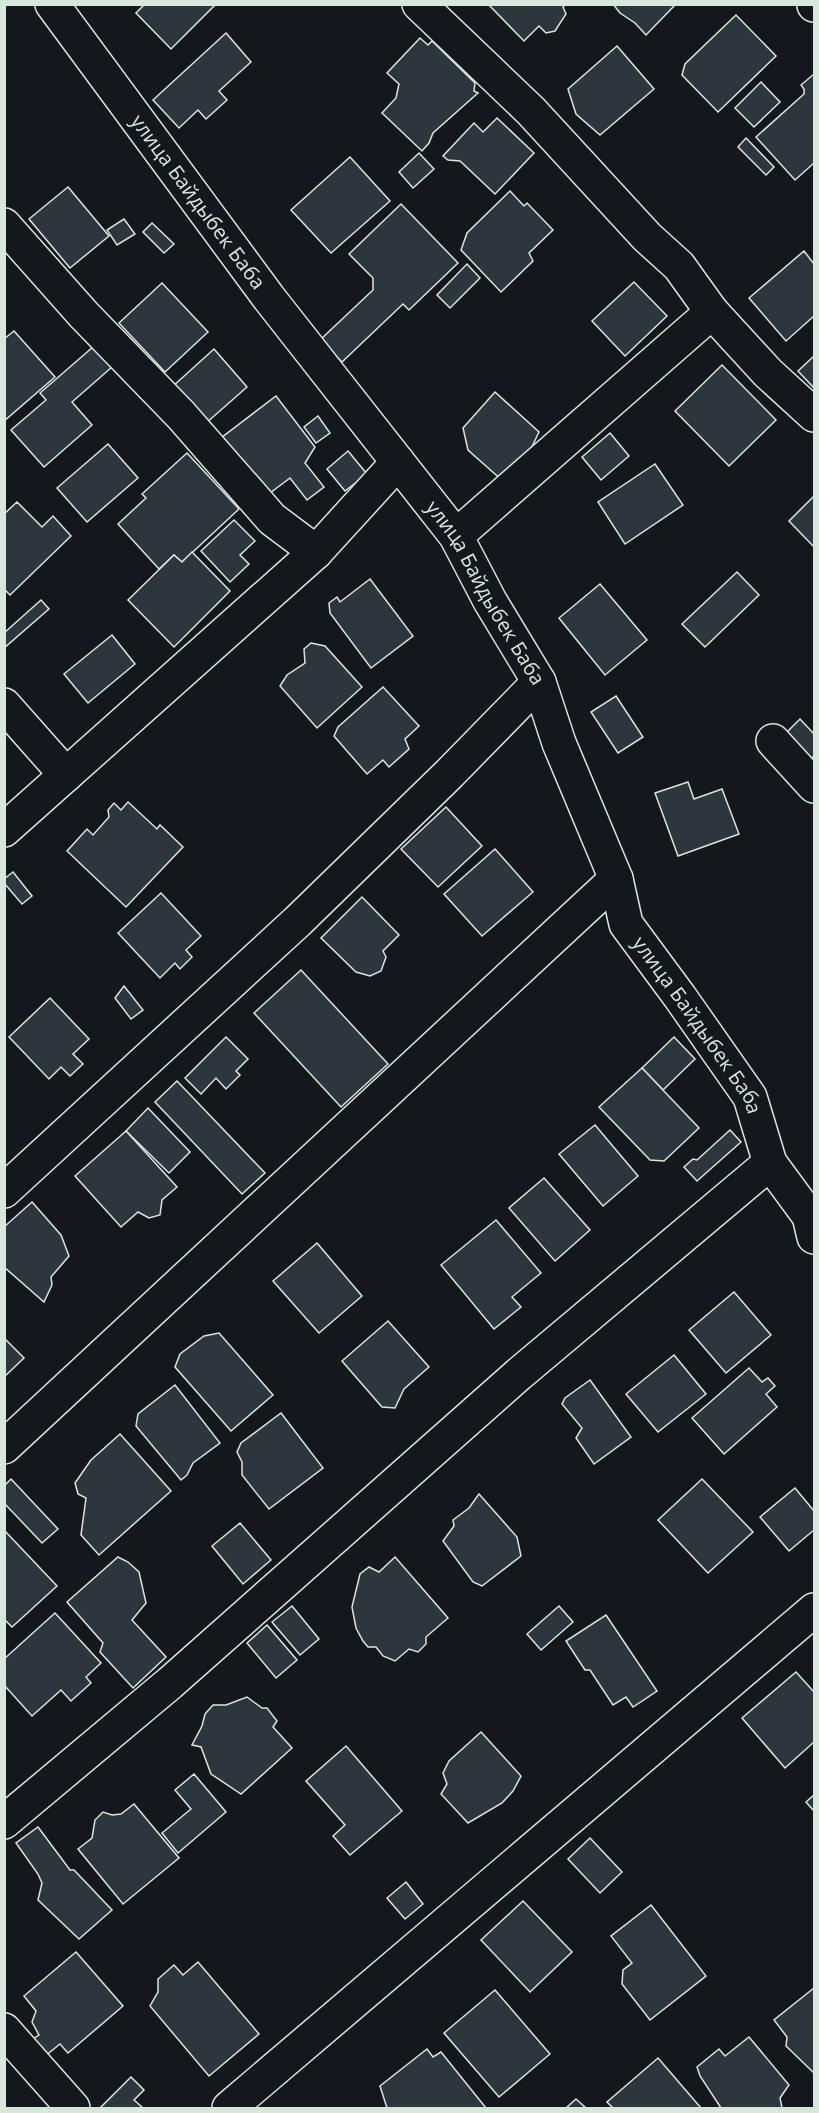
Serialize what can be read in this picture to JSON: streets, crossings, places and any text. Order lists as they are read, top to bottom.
{
  "streets": {
    "street": ["улица Байдыбек Баба"]
  }
}
